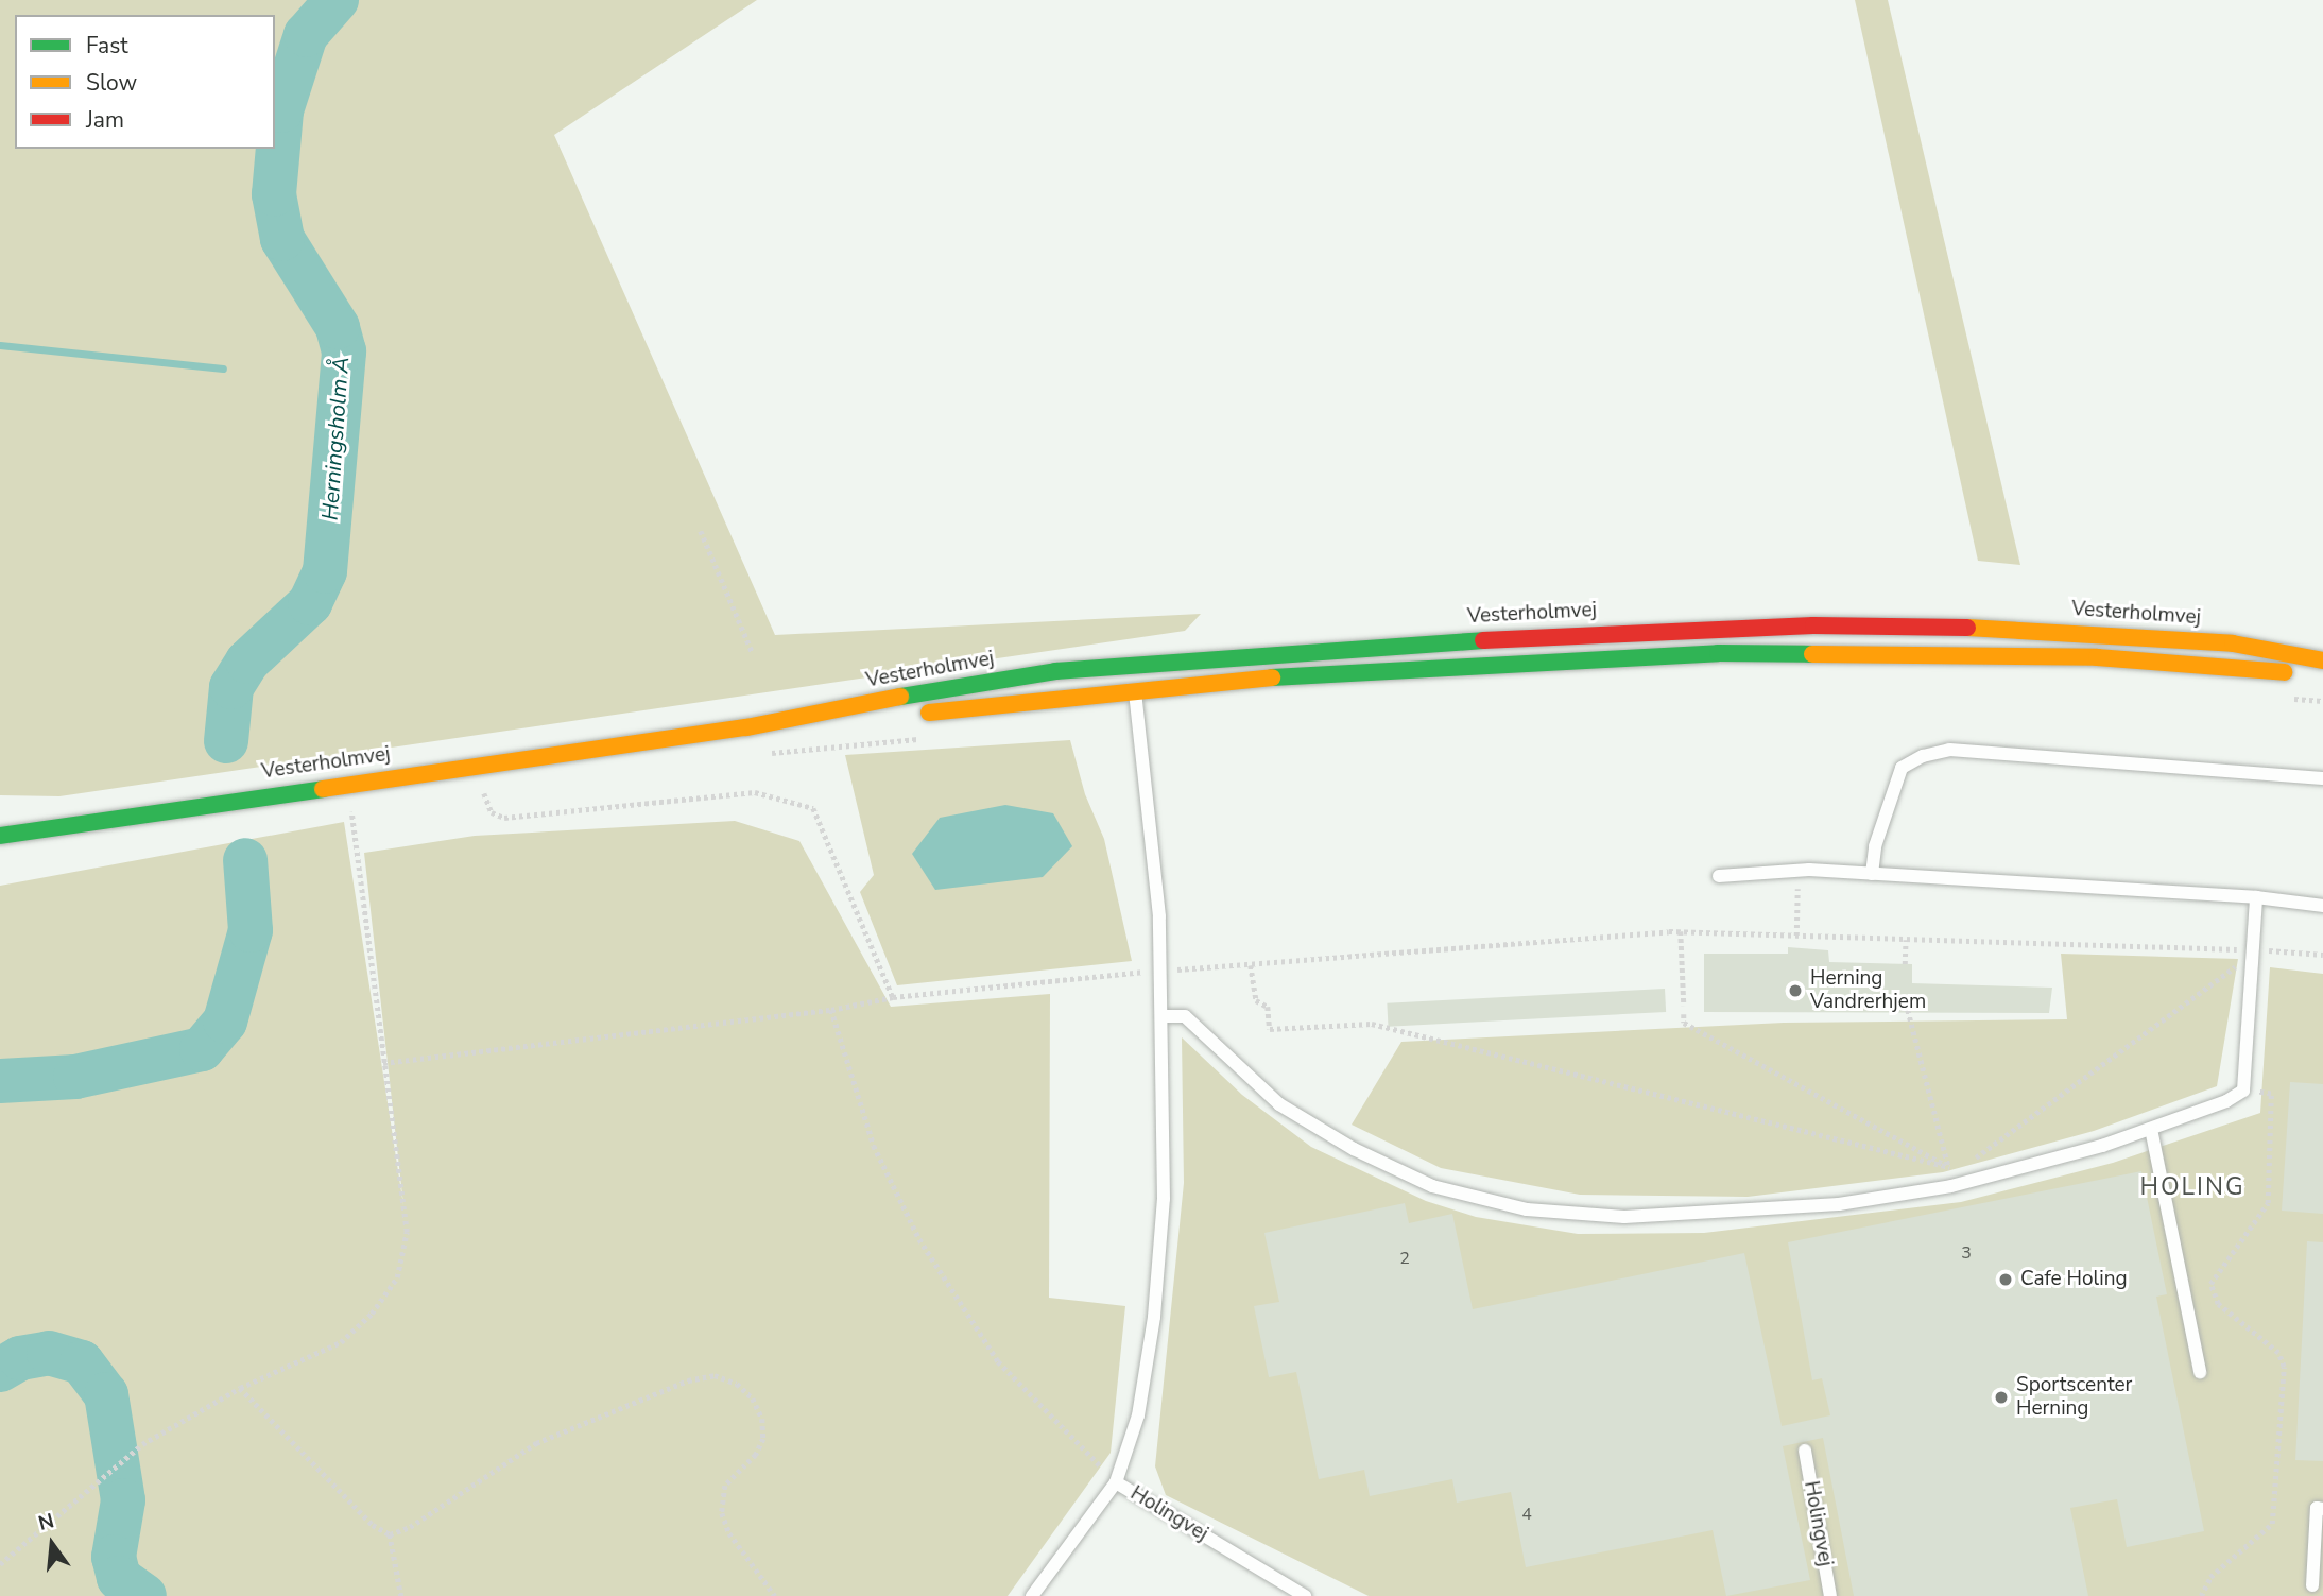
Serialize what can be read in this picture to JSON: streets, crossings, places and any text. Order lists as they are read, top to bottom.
{
  "streets": {
    "street": ["Vesterholmvej"],
    "lane": ["Holingvej"]
  },
  "districts": ["HOLING"],
  "water": ["Herningsholm Å"],
  "places": ["Herning Vandrerhjem", "Cafe Holing", "Sportscenter Herning"],
  "house_numbers": ["3", "2", "4"],
  "legend": ["Fast", "Slow", "Jam"],
  "north": "top"
}
